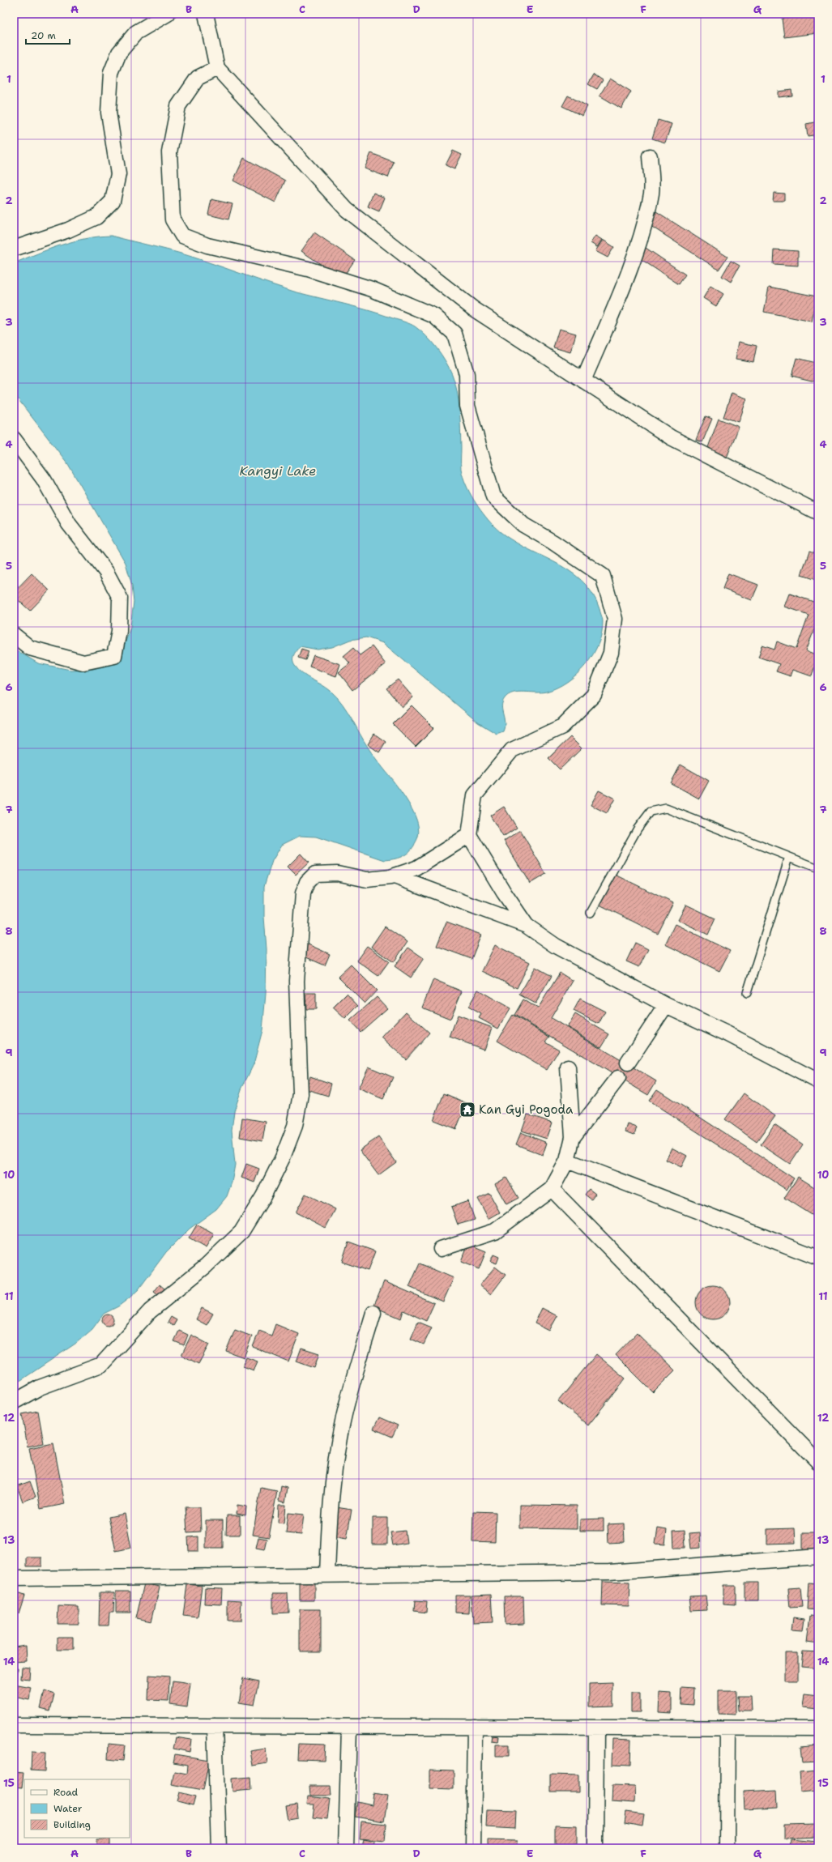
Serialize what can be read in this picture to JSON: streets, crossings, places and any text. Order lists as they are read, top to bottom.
{
  "water": ["Kangyi Lake"],
  "places": {
    "temple": ["Kan Gyi Pogoda"]
  },
  "legend": ["Road", "Water", "Building"],
  "scale_bar": "20 m",
  "grid": {
    "columns": [
      "A",
      "B",
      "C",
      "D",
      "E",
      "F",
      "G"
    ],
    "rows": [
      "1",
      "2",
      "3",
      "4",
      "5",
      "6",
      "7",
      "8",
      "9",
      "10",
      "11",
      "12",
      "13",
      "14",
      "15"
    ]
  }
}
